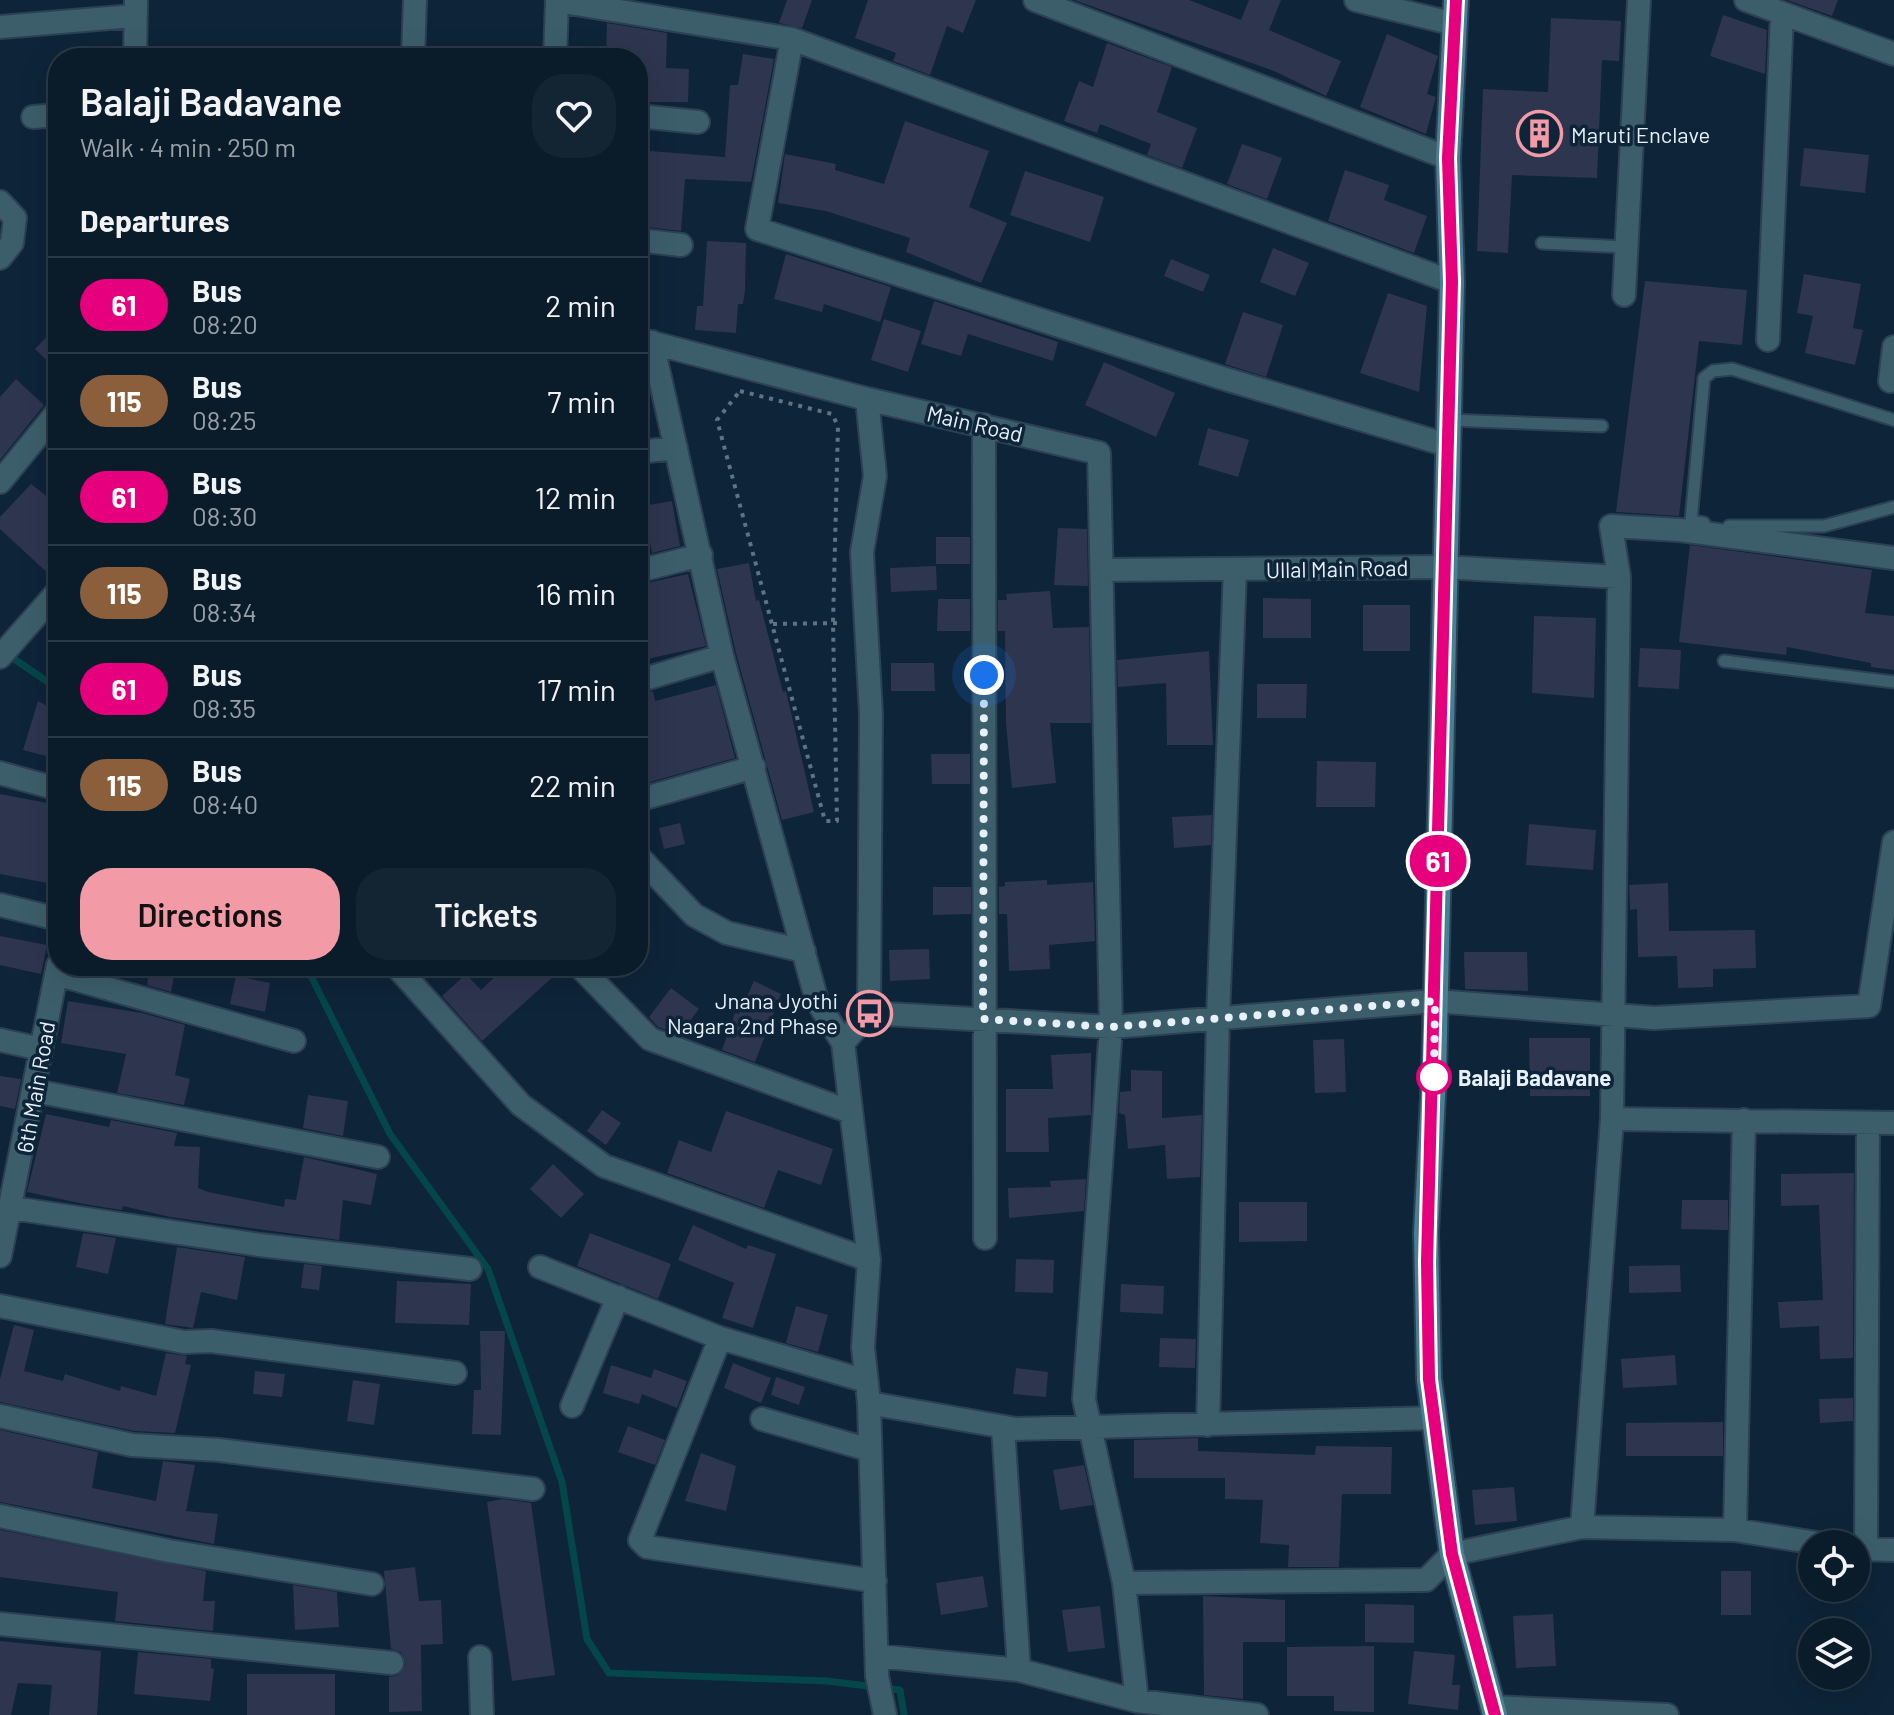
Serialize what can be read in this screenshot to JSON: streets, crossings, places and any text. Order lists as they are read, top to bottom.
{
  "streets": {
    "street": ["Main Road", "Ullal Main Road", "6th Main Road"]
  },
  "crossings": [
    ["Main Road", "Ullal Main Road"]
  ],
  "places": {
    "building": ["Maruti Enclave"],
    "bus stop": ["Jnana Jyothi Nagara 2nd Phase"],
    "other": ["Balaji Badavane"]
  },
  "lines": ["bus line 61"],
  "page": {
    "on_map": "61",
    "heading": [
      ["Balaji Badavane", "Walk · 4 min · 250 m"],
      "Departures"
    ],
    "list": [
      {
        "mark": "61",
        "name": "Bus",
        "note": "08:20",
        "value": "2 min"
      },
      {
        "mark": "115",
        "name": "Bus",
        "note": "08:25",
        "value": "7 min"
      },
      {
        "mark": "61",
        "name": "Bus",
        "note": "08:30",
        "value": "12 min"
      },
      {
        "mark": "115",
        "name": "Bus",
        "note": "08:34",
        "value": "16 min"
      },
      {
        "mark": "61",
        "name": "Bus",
        "note": "08:35",
        "value": "17 min"
      },
      {
        "mark": "115",
        "name": "Bus",
        "note": "08:40",
        "value": "22 min"
      }
    ],
    "buttons": ["Directions", "Tickets"]
  }
}
